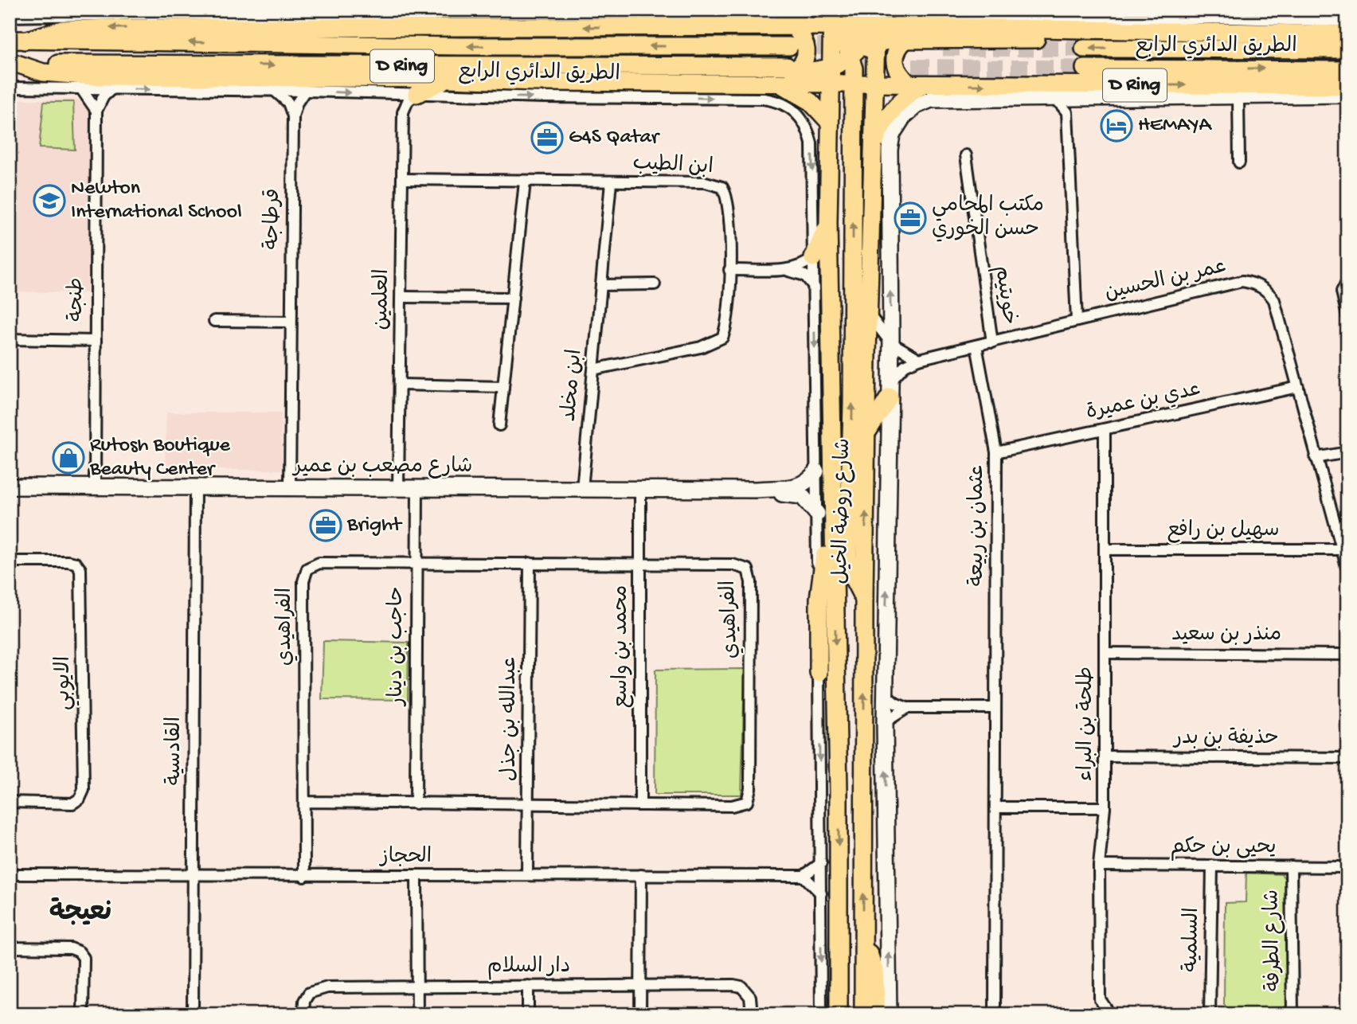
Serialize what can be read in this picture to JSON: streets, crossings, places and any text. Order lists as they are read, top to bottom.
{
  "streets": {
    "main road": ["الطريق الدائري الرابع", "D Ring", "شارع روضة الخيل"],
    "street": [
      "ابن الطيب",
      "قرطاجة",
      "عمر بن الحسين",
      "خويتيم",
      "طنجة",
      "العلمين",
      "ابن مخلد",
      "عدي بن عميرة",
      "شارع مصعب بن عمير",
      "عثمان بن ربيعة",
      "سهيل بن رافع",
      "الفراهيدي",
      "منذر بن سعيد",
      "حاجب بن دينار",
      "محمد بن واسع",
      "الايوبي",
      "عبدالله بن جذل",
      "طلحة بن البراء",
      "حذيفة بن بدر",
      "القادسية",
      "يحيى بن حكم",
      "الحجاز",
      "السلمية",
      "شارع الطرفة",
      "دار السلام"
    ]
  },
  "crossings": [
    ["الطريق الدائري الرابع", "D Ring"],
    ["الطريق الدائري الرابع", "قرطاجة"],
    ["الطريق الدائري الرابع", "شارع روضة الخيل"],
    ["D Ring", "شارع روضة الخيل"],
    ["ابن الطيب", "العلمين"],
    ["ابن الطيب", "ابن مخلد"],
    ["قرطاجة", "شارع مصعب بن عمير"],
    ["عمر بن الحسين", "خويتيم"],
    ["عمر بن الحسين", "عدي بن عميرة"],
    ["عمر بن الحسين", "عثمان بن ربيعة"],
    ["عمر بن الحسين", "سهيل بن رافع"],
    ["طنجة", "شارع مصعب بن عمير"],
    ["العلمين", "شارع مصعب بن عمير"],
    ["ابن مخلد", "شارع مصعب بن عمير"],
    ["عدي بن عميرة", "عثمان بن ربيعة"],
    ["عدي بن عميرة", "طلحة بن البراء"],
    ["شارع مصعب بن عمير", "شارع روضة الخيل"],
    ["شارع مصعب بن عمير", "حاجب بن دينار"],
    ["شارع مصعب بن عمير", "محمد بن واسع"],
    ["شارع مصعب بن عمير", "القادسية"],
    ["سهيل بن رافع", "طلحة بن البراء"],
    ["الفراهيدي", "حاجب بن دينار"],
    ["الفراهيدي", "محمد بن واسع"],
    ["الفراهيدي", "عبدالله بن جذل"],
    ["الفراهيدي", "الحجاز"],
    ["منذر بن سعيد", "طلحة بن البراء"],
    ["عبدالله بن جذل", "الحجاز"],
    ["طلحة بن البراء", "حذيفة بن بدر"],
    ["طلحة بن البراء", "يحيى بن حكم"],
    ["القادسية", "الحجاز"],
    ["يحيى بن حكم", "السلمية"],
    ["يحيى بن حكم", "شارع الطرفة"]
  ],
  "districts": ["نعيجة"],
  "places": {
    "hotel": ["HEMAYA"],
    "office": ["G4S Qatar", "مكتب المحامي حسن الخوري", "Bright"],
    "school or university": ["Newton International School"],
    "shop": ["Rutosh Boutique Beauty Center"]
  }
}
